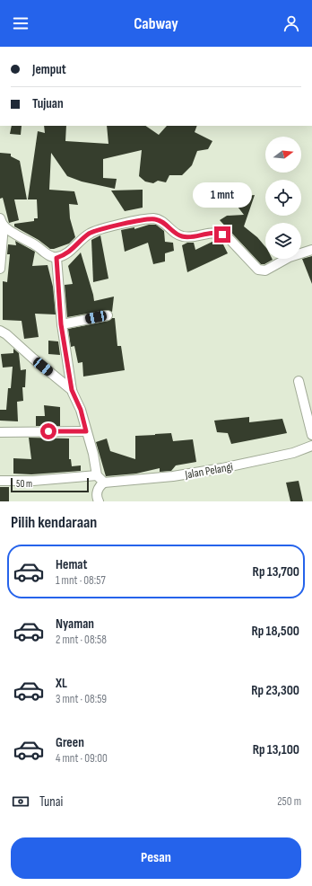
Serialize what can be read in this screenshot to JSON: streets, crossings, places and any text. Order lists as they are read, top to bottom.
{
  "streets": {
    "street": ["Jalan Pelangi"]
  },
  "scale_bar": "50 m",
  "north": "right",
  "page": {
    "header": "Cabway",
    "banner": ["Jemput", "Tujuan"],
    "bubble": "1 mnt",
    "scale": "50 m",
    "heading": "Pilih kendaraan",
    "list": [
      {
        "name": "Hemat",
        "note": "1 mnt · 08:57",
        "value": "Rp 13,700"
      },
      {
        "name": "Nyaman",
        "note": "2 mnt · 08:58",
        "value": "Rp 18,500"
      },
      {
        "name": "XL",
        "note": "3 mnt · 08:59",
        "value": "Rp 23,300"
      },
      {
        "name": "Green",
        "note": "4 mnt · 09:00",
        "value": "Rp 13,100"
      }
    ],
    "pay": ["Tunai", "250 m"],
    "buttons": "Pesan"
  }
}
